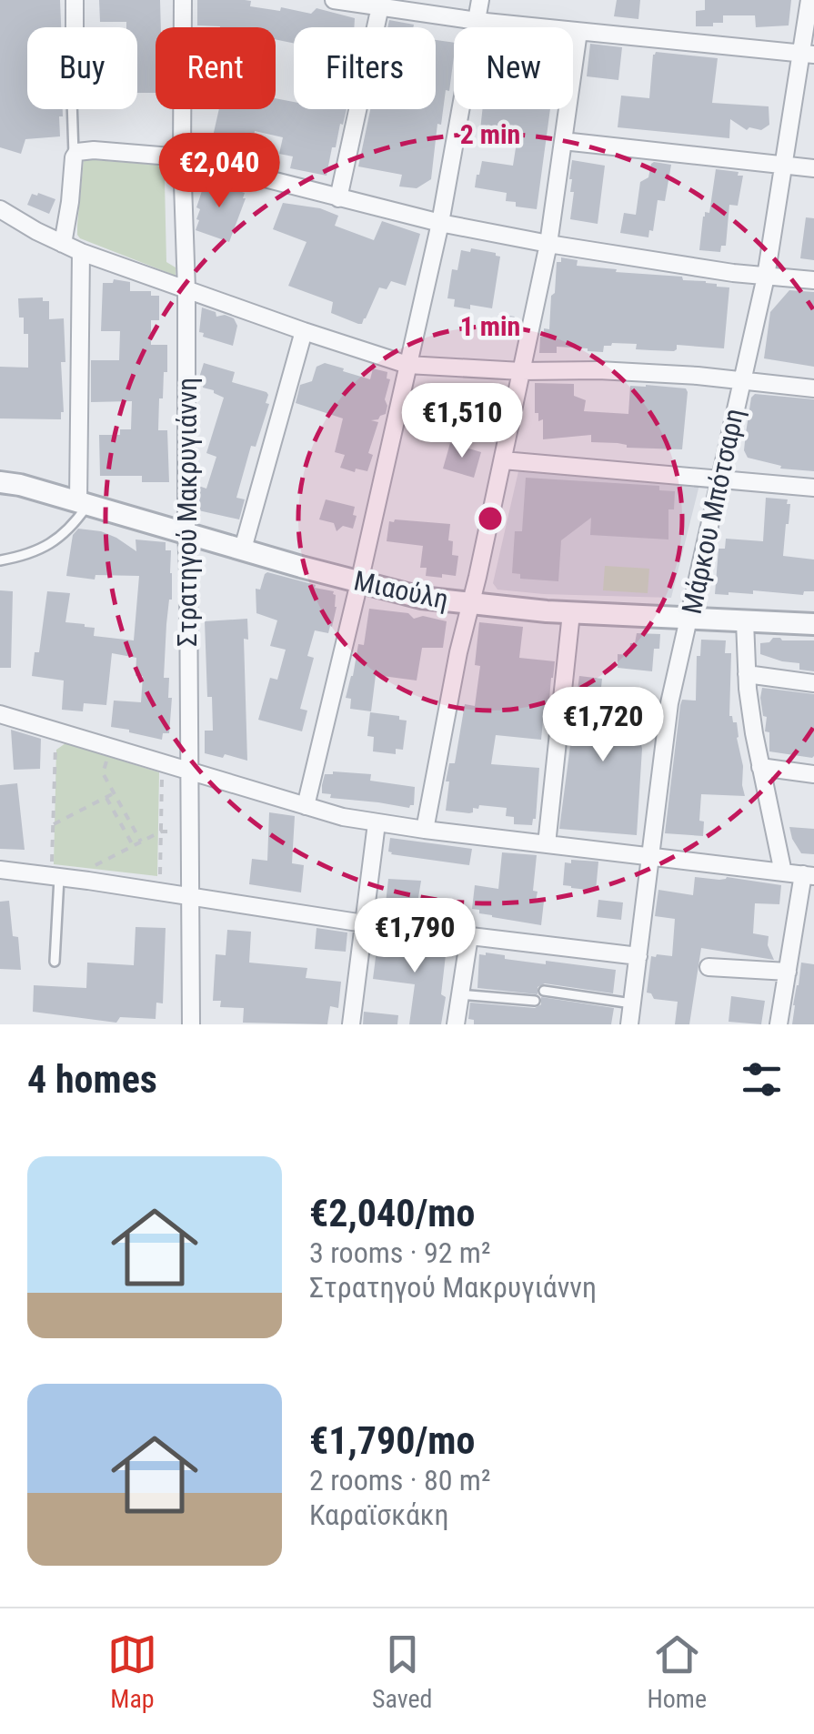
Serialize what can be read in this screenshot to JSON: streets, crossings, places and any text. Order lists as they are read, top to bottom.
{
  "streets": {
    "street": ["Μάρκου Μπότσαρη", "Στρατηγού Μακρυγιάννη", "Μιαούλη"]
  },
  "crossings": [
    ["Μάρκου Μπότσαρη", "Μιαούλη"],
    ["Στρατηγού Μακρυγιάννη", "Μιαούλη"]
  ],
  "page": {
    "chip": [
      "Buy",
      "Rent",
      "Filters",
      "New"
    ],
    "price": [
      "€2,040",
      "€1,510",
      "€1,720",
      "€1,790"
    ],
    "heading": "4 homes",
    "list": [
      {
        "name": "€2,040/mo",
        "note": "3 rooms · 92 m² · Στρατηγού Μακρυγιάννη"
      },
      {
        "name": "€1,790/mo",
        "note": "2 rooms · 80 m² · Καραϊσκάκη"
      }
    ],
    "tabs": ["Map", "Saved", "Home"]
  },
  "rings": ["2 min", "1 min"]
}
